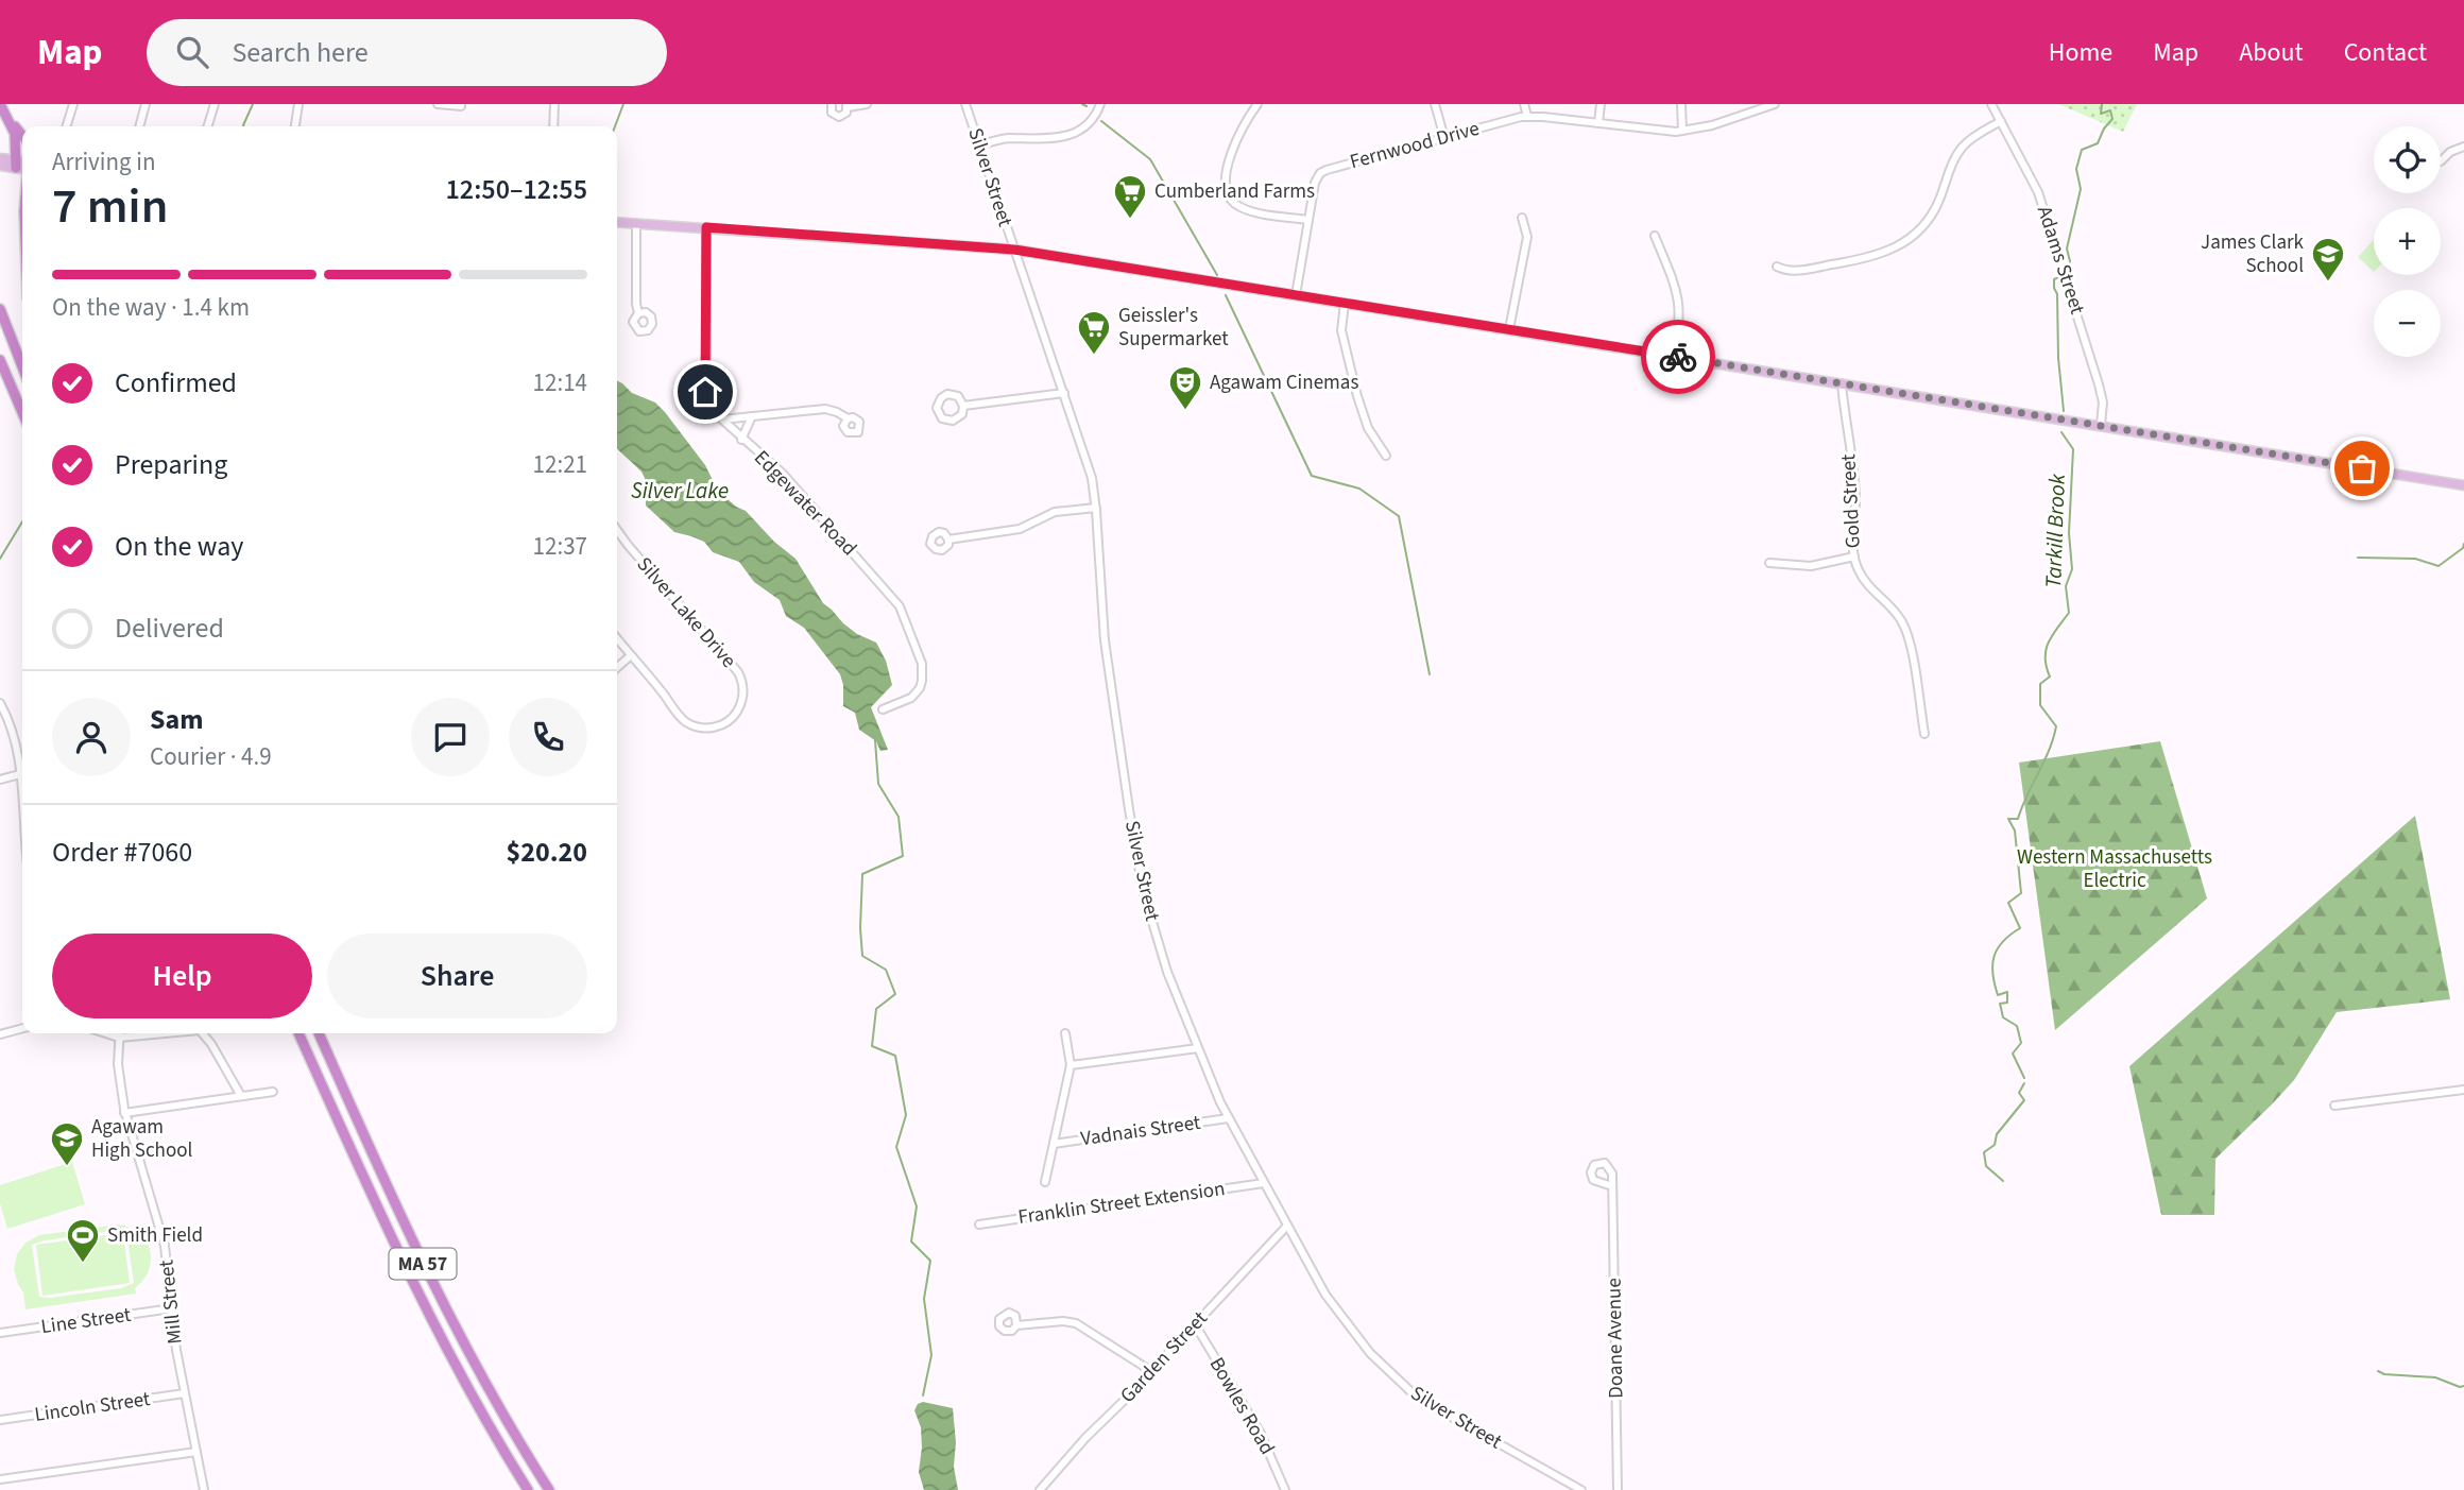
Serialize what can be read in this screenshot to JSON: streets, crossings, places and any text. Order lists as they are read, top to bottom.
{
  "streets": {
    "highway": ["MA 57"],
    "street": [
      "Fernwood Drive",
      "Silver Street",
      "Adams Street",
      "Gold Street",
      "Edgewater Road",
      "Silver Lake Drive",
      "Vadnais Street",
      "Franklin Street Extension",
      "Mill Street",
      "Line Street",
      "Doane Avenue",
      "Garden Street",
      "Bowles Road",
      "Lincoln Street"
    ]
  },
  "crossings": [
    ["Silver Street", "Vadnais Street"],
    ["Silver Street", "Franklin Street Extension"],
    ["Silver Street", "Garden Street"],
    ["Mill Street", "Line Street"],
    ["Mill Street", "Lincoln Street"],
    ["Garden Street", "Bowles Road"]
  ],
  "water": ["Silver Lake", "Tarkill Brook"],
  "parks": ["Western Massachusetts Electric"],
  "places": {
    "supermarket": ["Cumberland Farms", "Geissler's Supermarket"],
    "school or university": ["James Clark School", "Agawam High School"],
    "theatre": ["Agawam Cinemas"],
    "sports": ["Smith Field"]
  },
  "page": {
    "header": "Map",
    "search": "Search here",
    "nav": [
      "Home",
      "Map",
      "About",
      "Contact"
    ],
    "map_buttons": ["+", "−"],
    "heading": ["7 min", "Arriving in", "12:50–12:55"],
    "panel": [
      "Sam",
      "Courier · 4.9",
      "Order #7060",
      "$20.20"
    ],
    "bar": "On the way · 1.4 km",
    "list": [
      ["Confirmed", "12:14"],
      ["Preparing", "12:21"],
      ["On the way", "12:37"],
      "Delivered"
    ],
    "buttons": ["Help", "Share"]
  }
}
